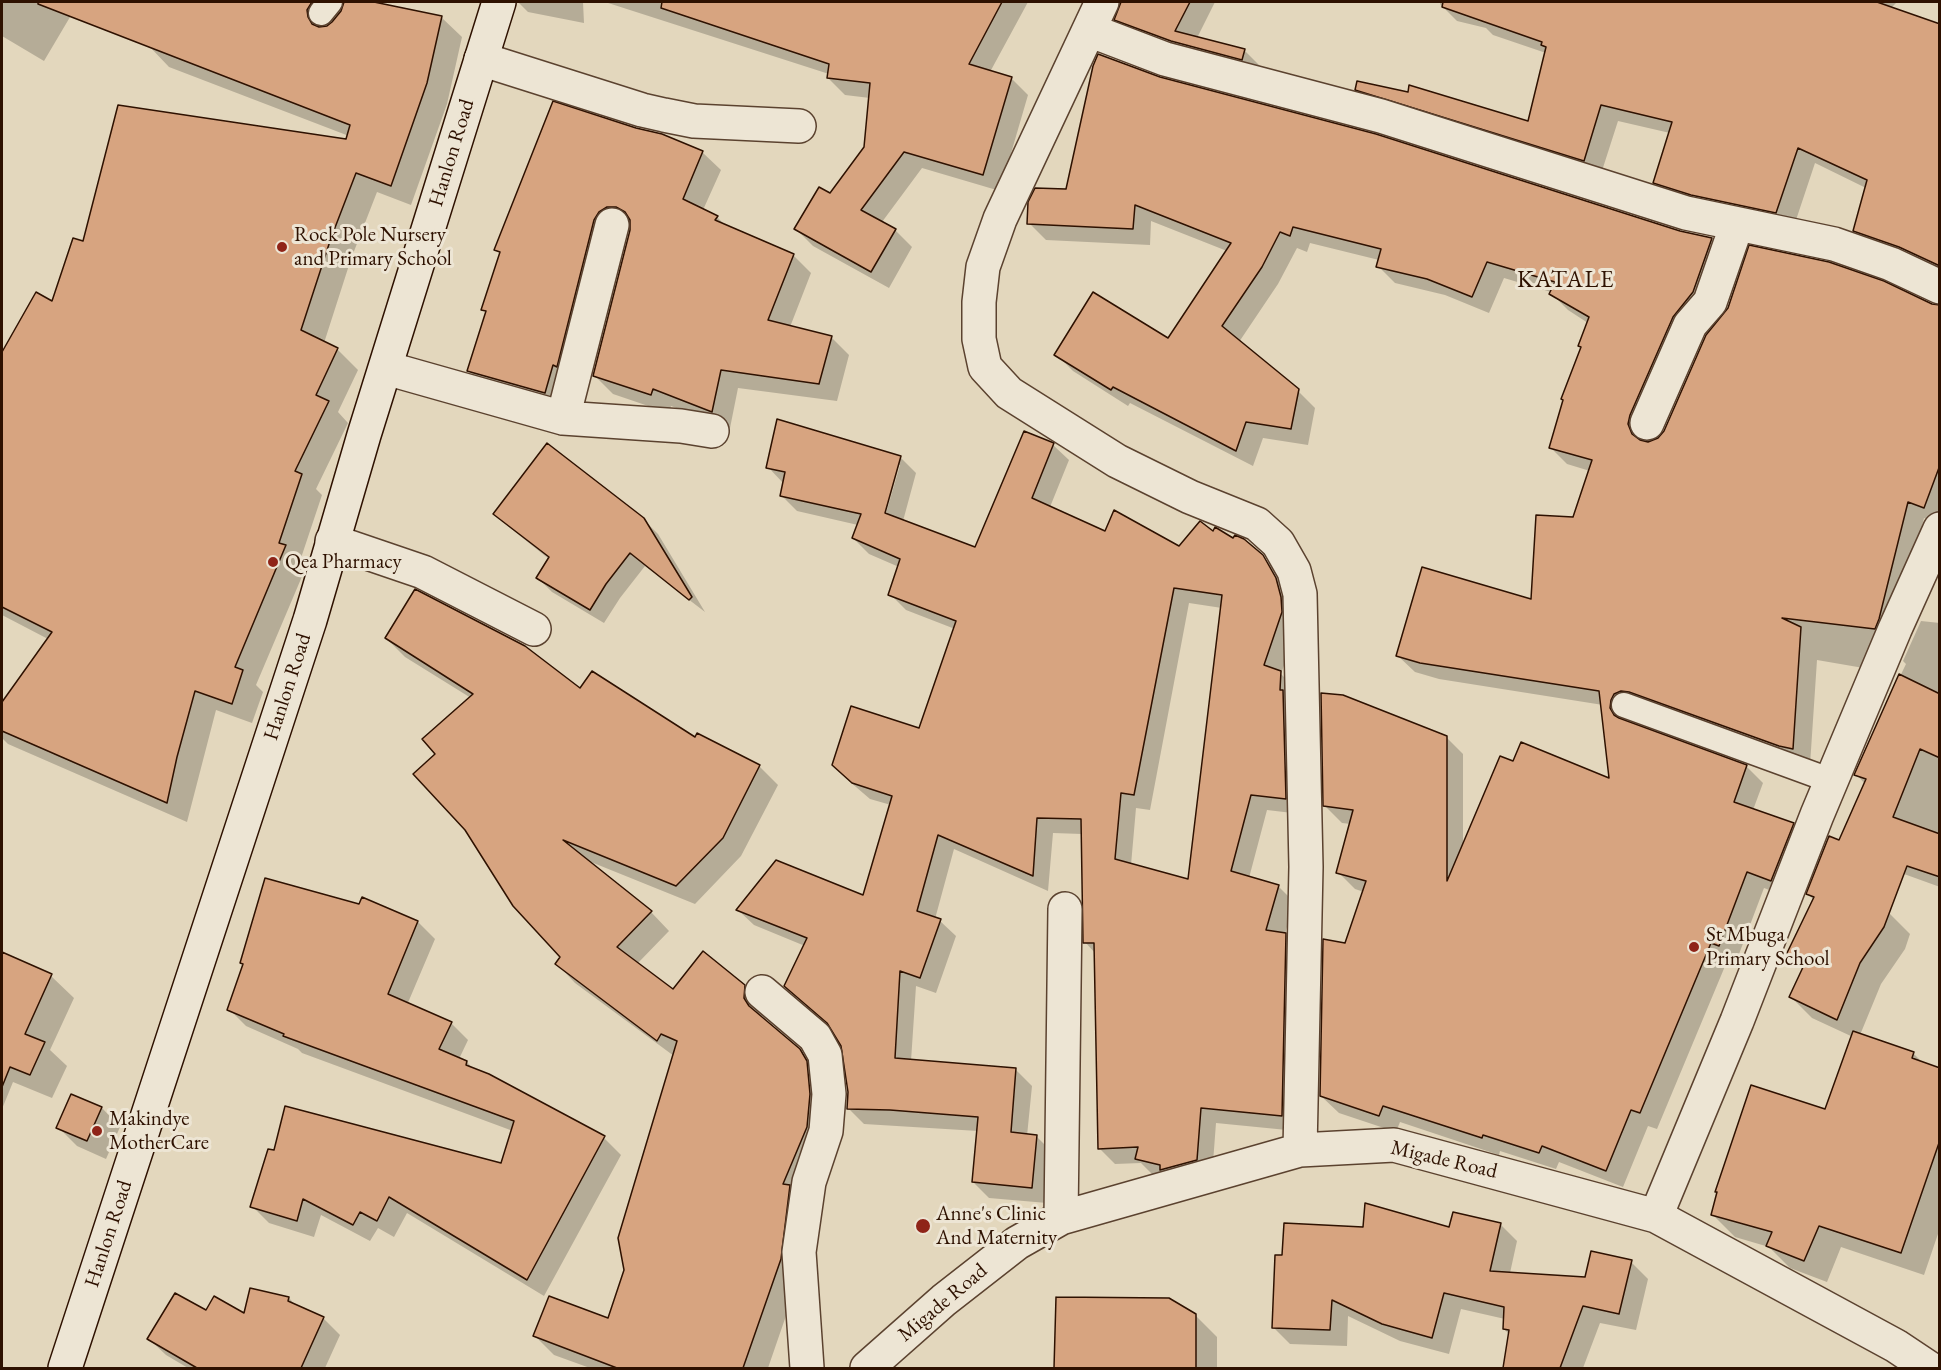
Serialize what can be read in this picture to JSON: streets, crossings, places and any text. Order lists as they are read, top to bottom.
{
  "streets": {
    "street": ["Hanlon Road", "Migade Road"]
  },
  "districts": ["KATALE"],
  "places": [
    "Rock Pole Nursery and Primary School",
    "Qea Pharmacy",
    "St Mbuga Primary School",
    "Makindye MotherCare",
    "Anne's Clinic And Maternity"
  ]
}
